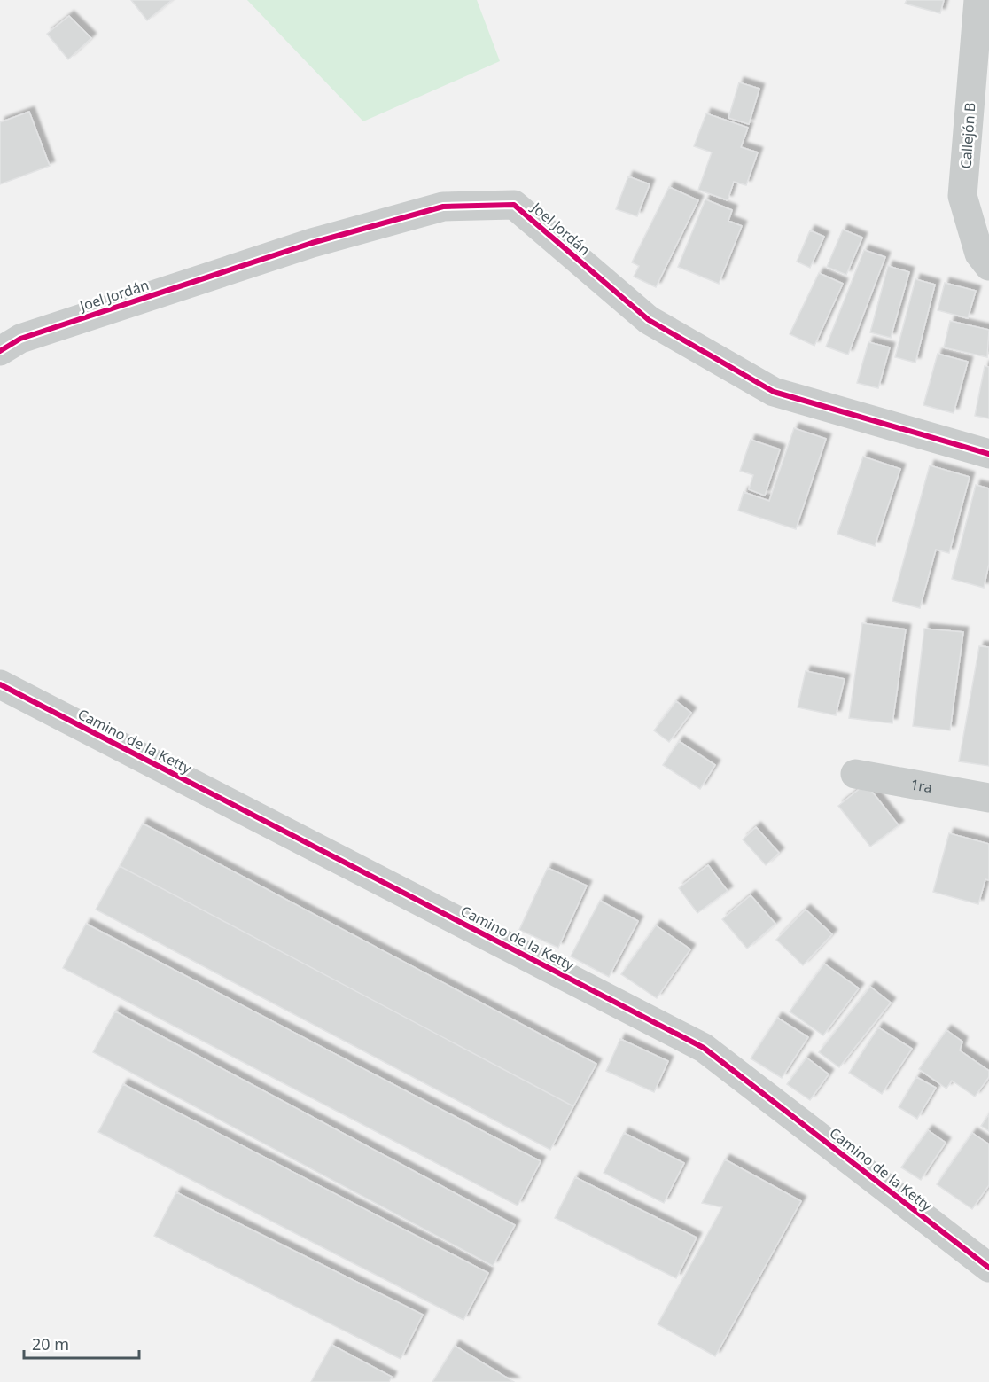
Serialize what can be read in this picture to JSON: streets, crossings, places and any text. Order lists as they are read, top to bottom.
{
  "streets": {
    "street": [
      "Callejón B",
      "Joel Jordán",
      "Camino de la Ketty",
      "1ra"
    ]
  },
  "scale_bar": "20 m"
}
